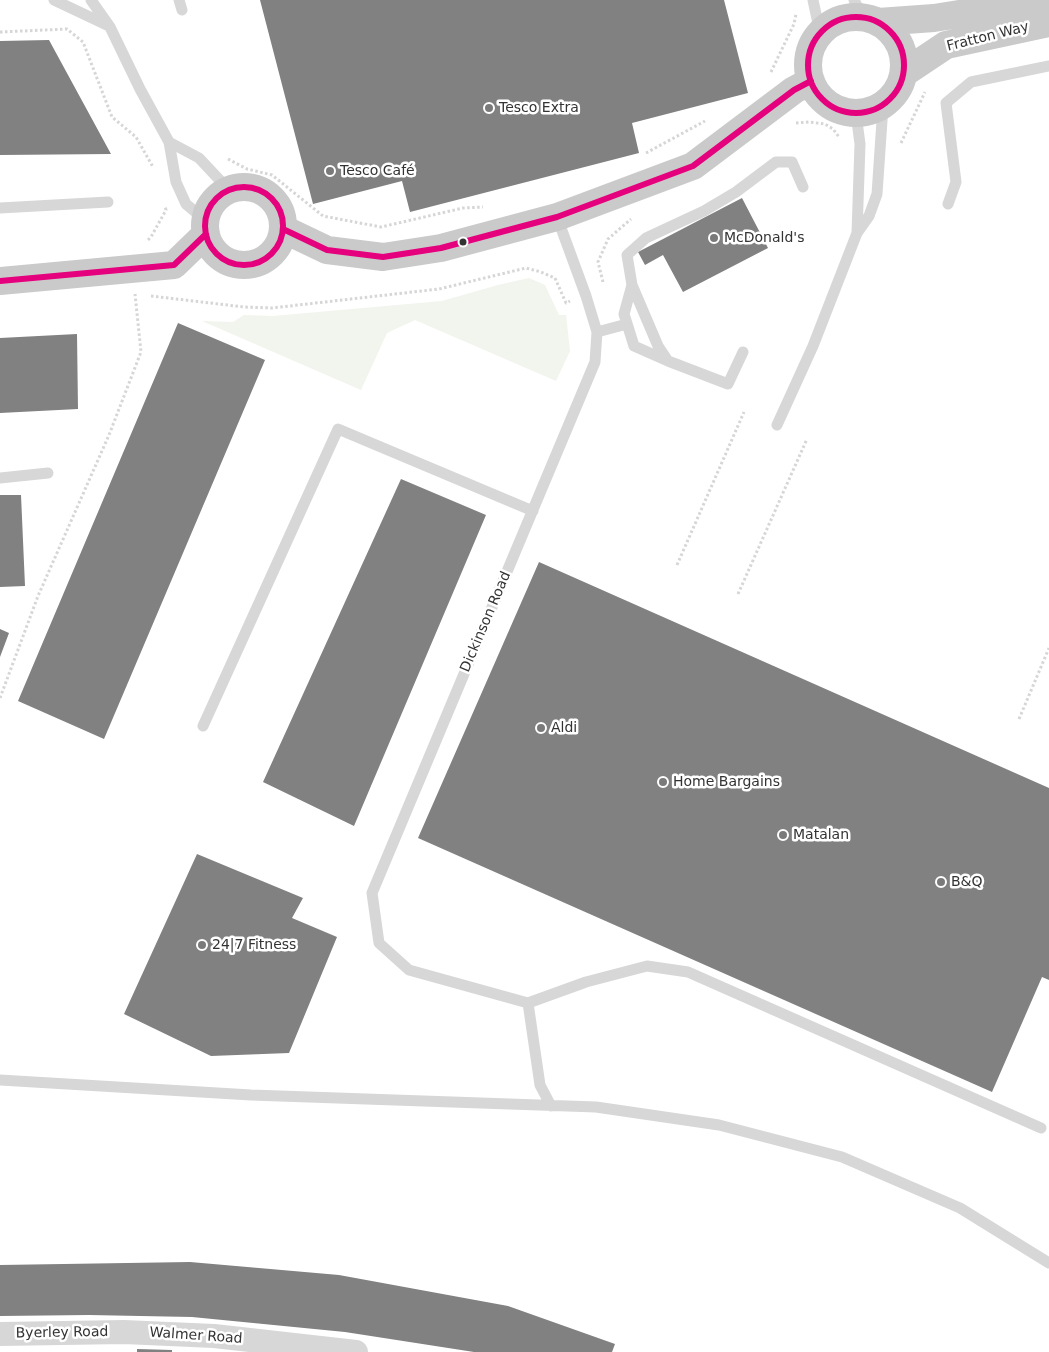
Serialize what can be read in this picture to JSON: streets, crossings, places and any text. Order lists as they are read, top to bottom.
{
  "streets": {
    "main road": ["Fratton Way"],
    "street": ["Byerley Road", "Walmer Road"],
    "lane": ["Dickinson Road"]
  },
  "crossings": [
    ["Byerley Road", "Walmer Road"]
  ],
  "places": [
    "Tesco Extra",
    "Tesco Café",
    "McDonald's",
    "Aldi",
    "Home Bargains",
    "Matalan",
    "B&Q",
    "24|7 Fitness"
  ]
}
